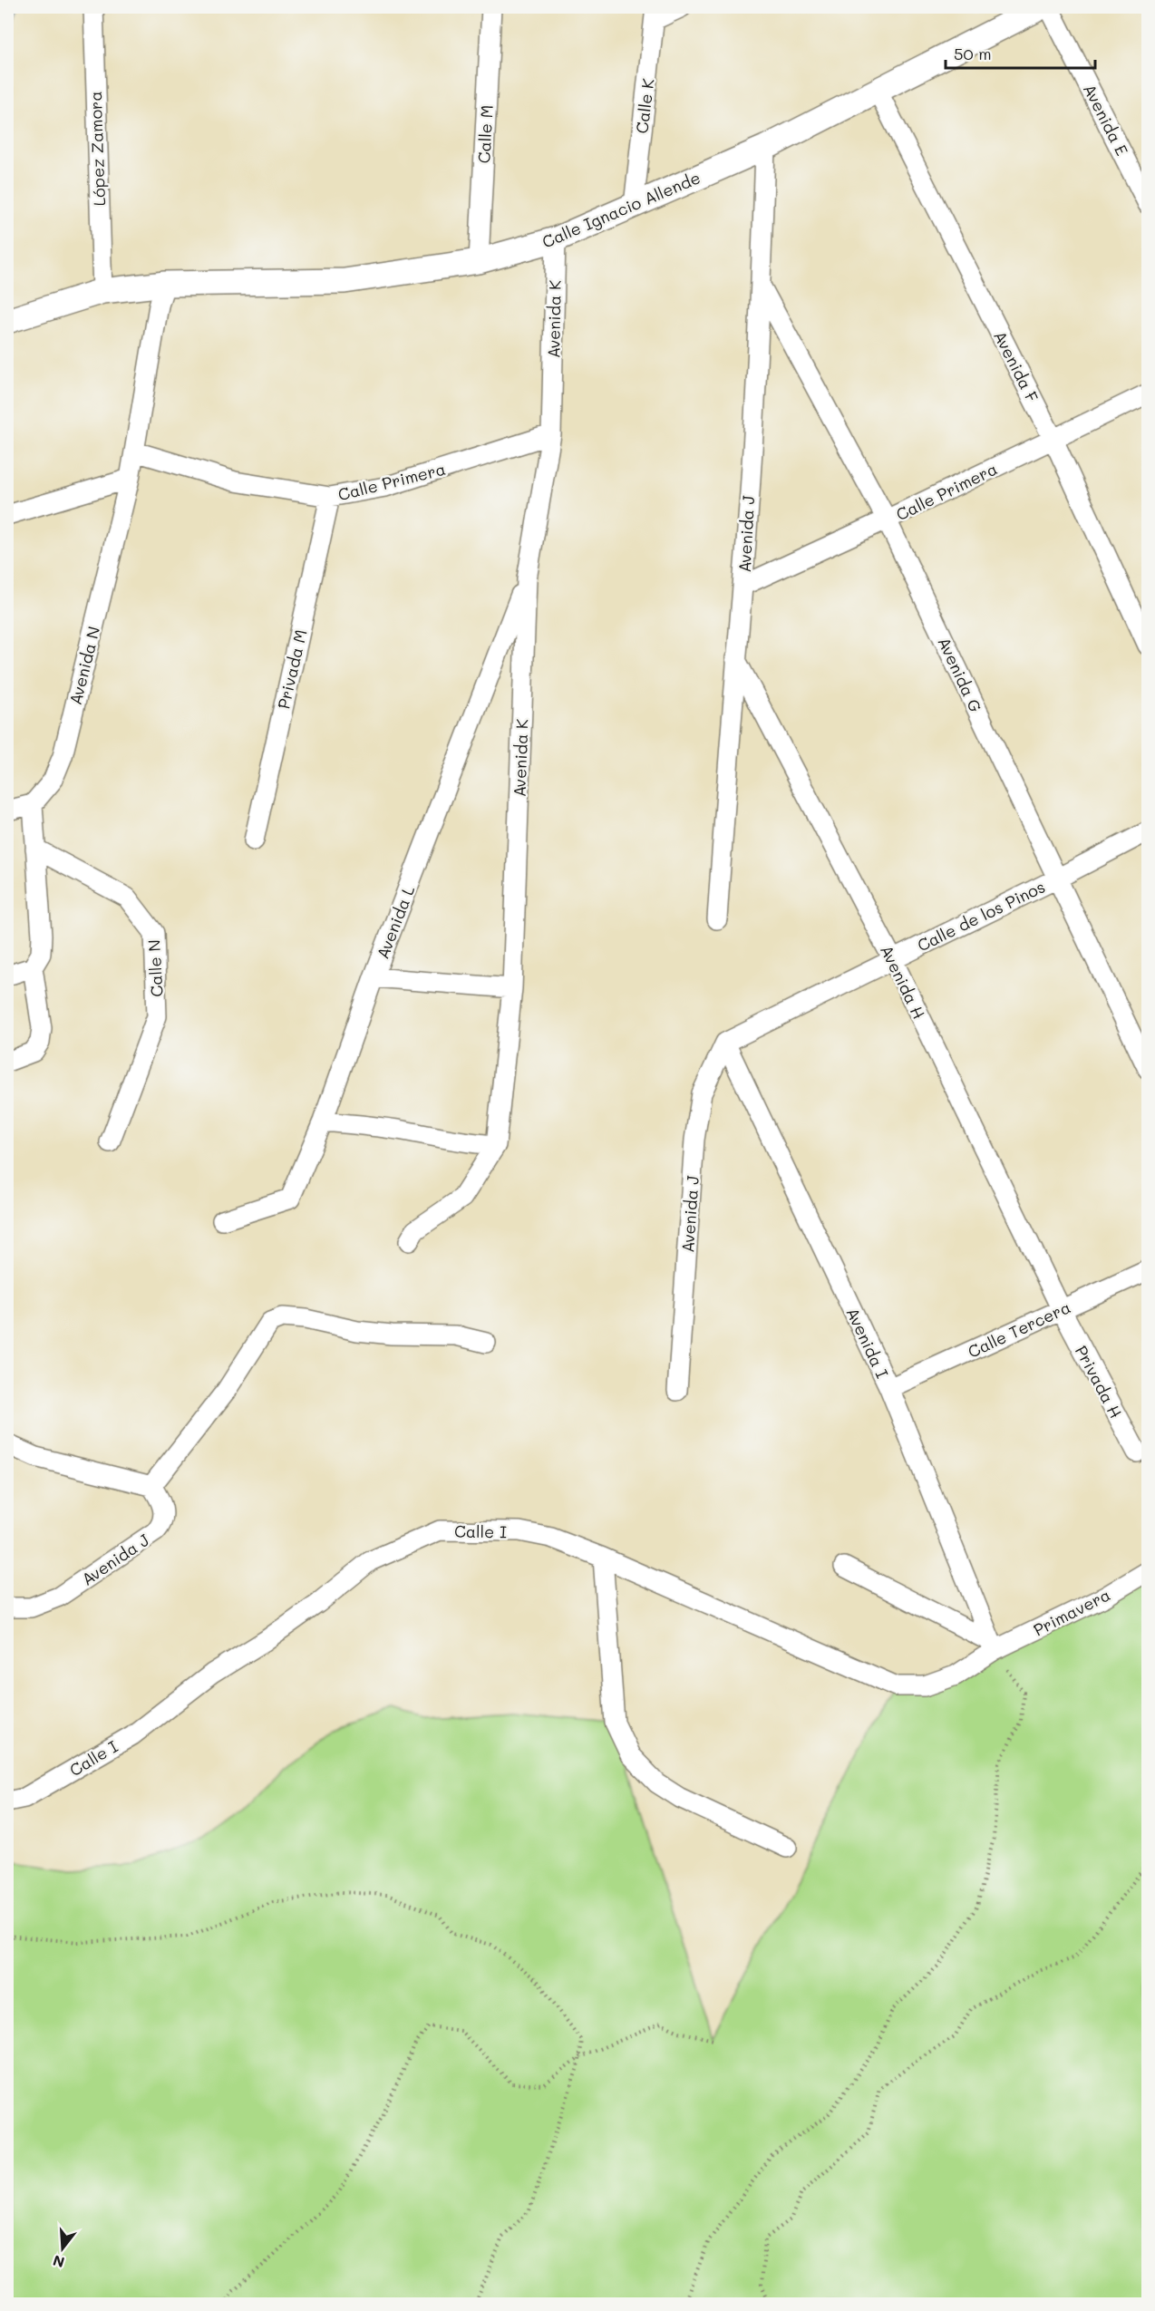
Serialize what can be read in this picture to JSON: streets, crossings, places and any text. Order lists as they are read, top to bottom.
{
  "streets": {
    "street": [
      "Calle K",
      "Avenida E",
      "Calle M",
      "López Zamora",
      "Calle Ignacio Allende",
      "Avenida K",
      "Avenida F",
      "Calle Primera",
      "Avenida J",
      "Avenida N",
      "Privada M",
      "Avenida G",
      "Calle de los Pinos",
      "Avenida L",
      "Calle N",
      "Avenida H",
      "Calle Tercera",
      "Avenida I",
      "Privada H",
      "Calle I",
      "Primavera"
    ]
  },
  "crossings": [
    ["Calle K", "Calle Ignacio Allende"],
    ["Calle M", "Calle Ignacio Allende"],
    ["López Zamora", "Calle Ignacio Allende"],
    ["Calle Ignacio Allende", "Avenida K"],
    ["Calle Ignacio Allende", "Avenida F"],
    ["Calle Ignacio Allende", "Avenida J"],
    ["Calle Ignacio Allende", "Avenida N"],
    ["Avenida K", "Calle Primera"],
    ["Avenida K", "Avenida L"],
    ["Avenida F", "Calle Primera"],
    ["Calle Primera", "Avenida J"],
    ["Calle Primera", "Avenida N"],
    ["Calle Primera", "Privada M"],
    ["Calle Primera", "Avenida G"],
    ["Avenida J", "Avenida G"],
    ["Avenida J", "Calle de los Pinos"],
    ["Avenida J", "Avenida H"],
    ["Avenida J", "Avenida I"],
    ["Avenida G", "Calle de los Pinos"],
    ["Calle de los Pinos", "Avenida H"],
    ["Calle de los Pinos", "Avenida I"],
    ["Avenida H", "Calle Tercera"],
    ["Avenida H", "Privada H"],
    ["Calle Tercera", "Avenida I"],
    ["Calle Tercera", "Privada H"],
    ["Avenida I", "Calle I"],
    ["Avenida I", "Primavera"],
    ["Calle I", "Primavera"]
  ],
  "scale_bar": "50 m",
  "north": "bottom"
}
